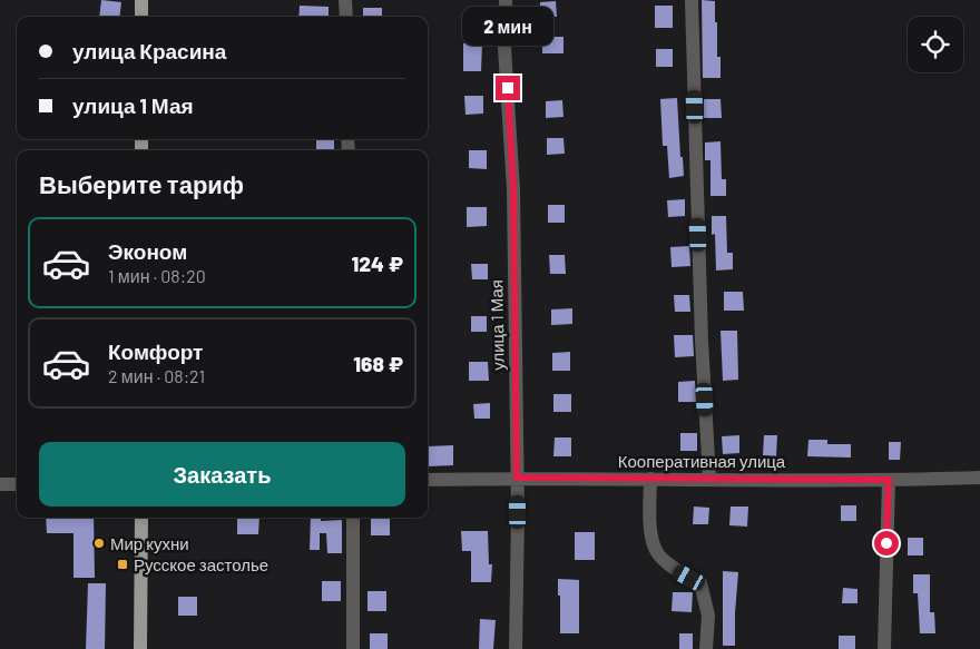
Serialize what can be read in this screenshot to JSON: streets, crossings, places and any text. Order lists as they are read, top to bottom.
{
  "streets": {
    "street": ["улица 1 Мая", "Кооперативная улица"]
  },
  "crossings": [
    ["улица 1 Мая", "Кооперативная улица"]
  ],
  "places": {
    "other": ["Мир кухни"],
    "transit": ["Русское застолье"]
  },
  "page": {
    "bubble": "2 мин",
    "banner": ["улица Красина", "улица 1 Мая"],
    "heading": "Выберите тариф",
    "list": [
      {
        "name": "Эконом",
        "note": "1 мин · 08:20",
        "value": "124 ₽"
      },
      {
        "name": "Комфорт",
        "note": "2 мин · 08:21",
        "value": "168 ₽"
      }
    ],
    "buttons": "Заказать"
  }
}
